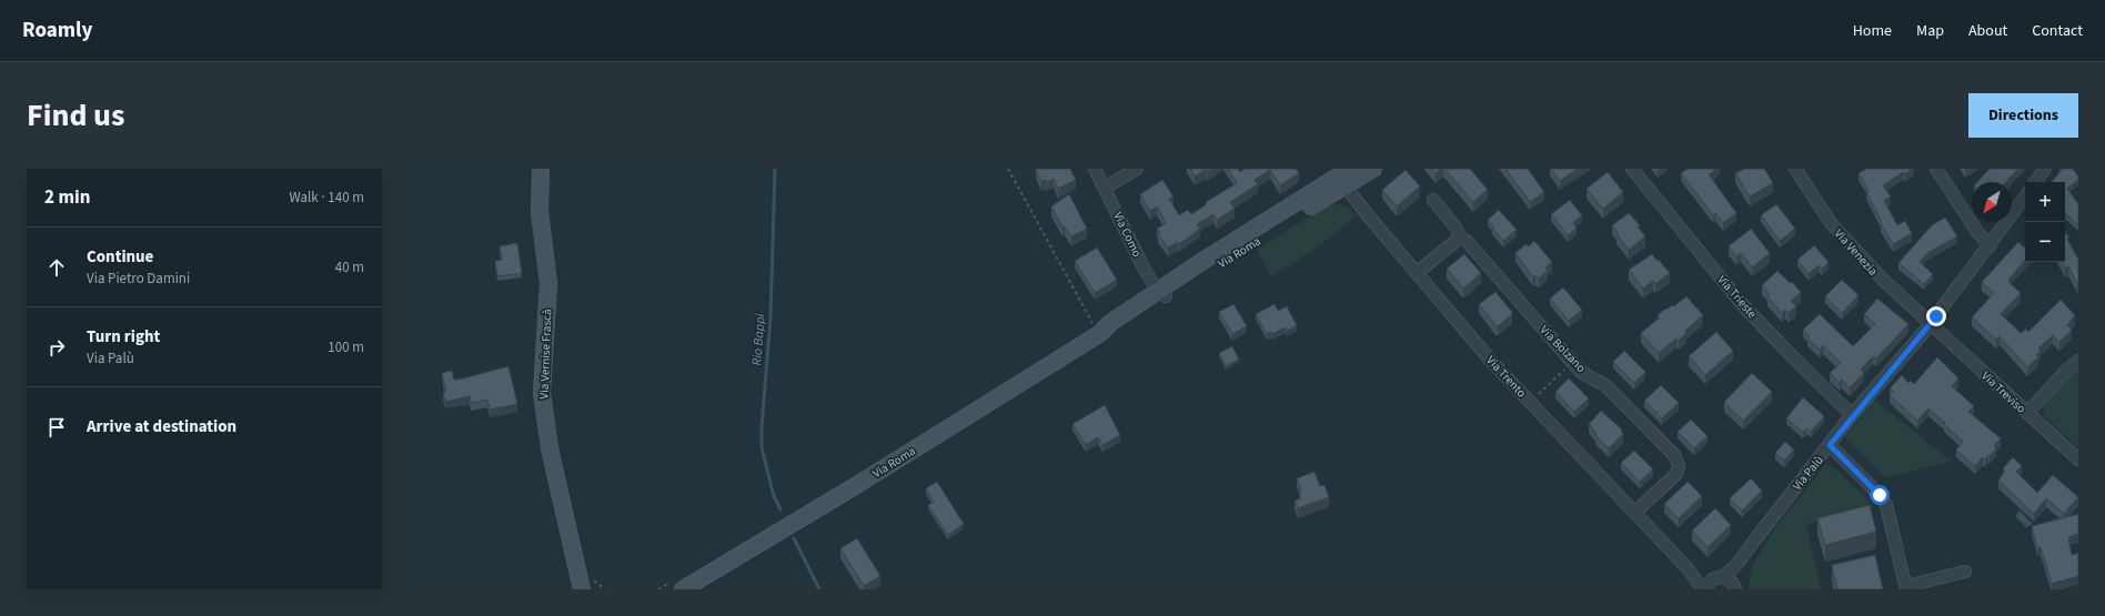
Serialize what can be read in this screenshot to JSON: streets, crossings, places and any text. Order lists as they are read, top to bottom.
{
  "streets": {
    "street": [
      "Via Como",
      "Via Roma",
      "Via Venezia",
      "Via Trieste",
      "Via Bolzano",
      "Via Vernise Frascà",
      "Via Trento",
      "Via Treviso",
      "Via Palù"
    ]
  },
  "crossings": [
    ["Via Como", "Via Roma"],
    ["Via Roma", "Via Trento"],
    ["Via Venezia", "Via Treviso"],
    ["Via Venezia", "Via Palù"],
    ["Via Trieste", "Via Palù"],
    ["Via Bolzano", "Via Trento"],
    ["Via Trento", "Via Palù"],
    ["Via Treviso", "Via Palù"]
  ],
  "water": ["Rio Bappi"],
  "north": "bottom left",
  "page": {
    "header": "Roamly",
    "nav": [
      "Home",
      "Map",
      "About",
      "Contact"
    ],
    "title": "Find us",
    "buttons": "Directions",
    "heading": ["2 min", "Walk · 140 m"],
    "map_buttons": ["+", "−"],
    "list": [
      ["Continue", "Via Pietro Damini", "40 m"],
      ["Turn right", "Via Palù", "100 m"],
      "Arrive at destination"
    ]
  }
}
